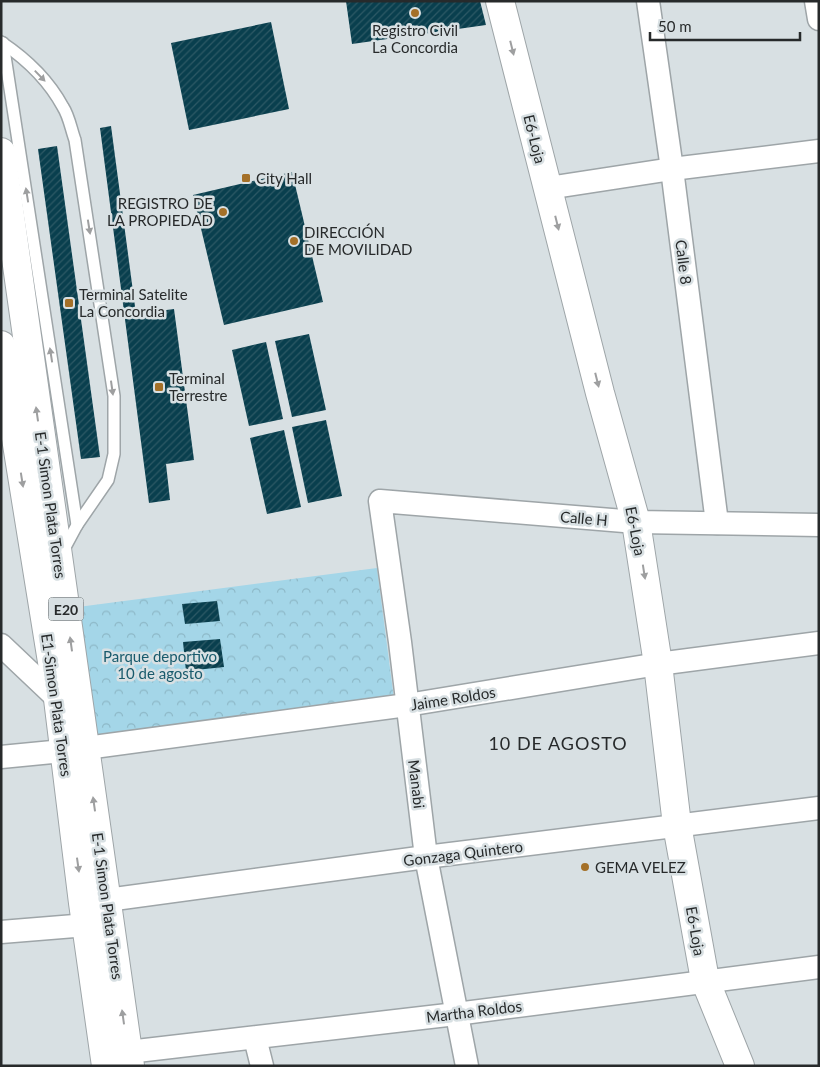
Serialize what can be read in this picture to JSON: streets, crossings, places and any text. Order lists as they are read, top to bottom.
{
  "streets": {
    "main road": [
      "E6-Loja",
      "E-1 Simon Plata Torres",
      "E20",
      "E1-Simon Plata Torres"
    ],
    "street": [
      "Calle 8",
      "Calle H",
      "Jaime Roldos",
      "Manabi",
      "Gonzaga Quintero",
      "Martha Roldos"
    ]
  },
  "crossings": [
    ["E6-Loja", "Calle H"],
    ["E6-Loja", "Jaime Roldos"],
    ["E6-Loja", "Gonzaga Quintero"],
    ["E6-Loja", "Martha Roldos"],
    ["Calle 8", "Calle H"],
    ["E-1 Simon Plata Torres", "Jaime Roldos"],
    ["E-1 Simon Plata Torres", "E1-Simon Plata Torres"],
    ["E-1 Simon Plata Torres", "Gonzaga Quintero"],
    ["E-1 Simon Plata Torres", "Martha Roldos"],
    ["Calle H", "Manabi"],
    ["Jaime Roldos", "E1-Simon Plata Torres"],
    ["Jaime Roldos", "Manabi"],
    ["E1-Simon Plata Torres", "Martha Roldos"],
    ["Manabi", "Gonzaga Quintero"],
    ["Manabi", "Martha Roldos"]
  ],
  "one_way": ["E6-Loja", "E-1 Simon Plata Torres", "E1-Simon Plata Torres"],
  "districts": ["10 DE AGOSTO"],
  "parks": ["Parque deportivo 10 de agosto"],
  "places": {
    "other": [
      "Registro Civil La Concordia",
      "REGISTRO DE LA PROPIEDAD",
      "DIRECCIÓN DE MOVILIDAD",
      "GEMA VELEZ"
    ],
    "transit": ["City Hall", "Terminal Satelite La Concordia", "Terminal Terrestre"]
  },
  "scale_bar": "50 m"
}
